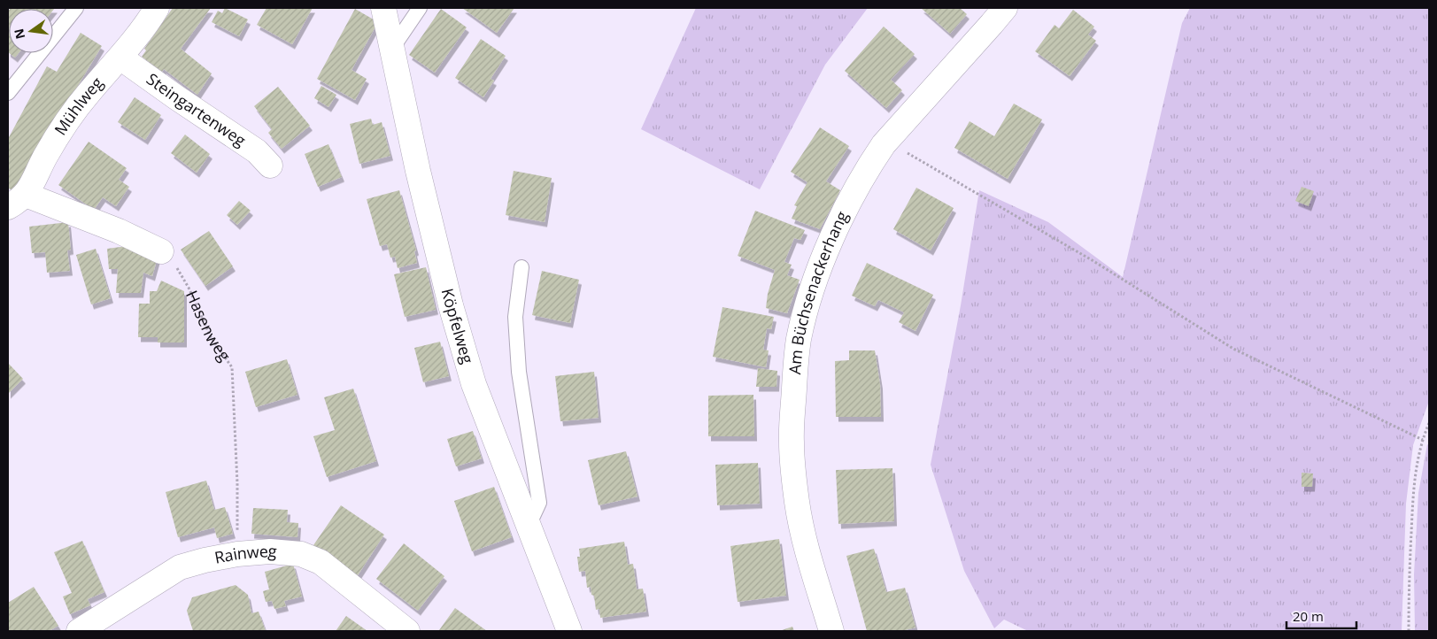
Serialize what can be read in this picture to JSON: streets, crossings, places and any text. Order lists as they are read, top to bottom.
{
  "streets": {
    "street": [
      "Mühlweg",
      "Steingartenweg",
      "Am Büchsenackerhang",
      "Köpfelweg",
      "Rainweg"
    ],
    "path": ["Hasenweg"]
  },
  "crossings": [
    ["Mühlweg", "Steingartenweg"],
    ["Hasenweg", "Rainweg"]
  ],
  "scale_bar": "20 m",
  "north": "left"
}
